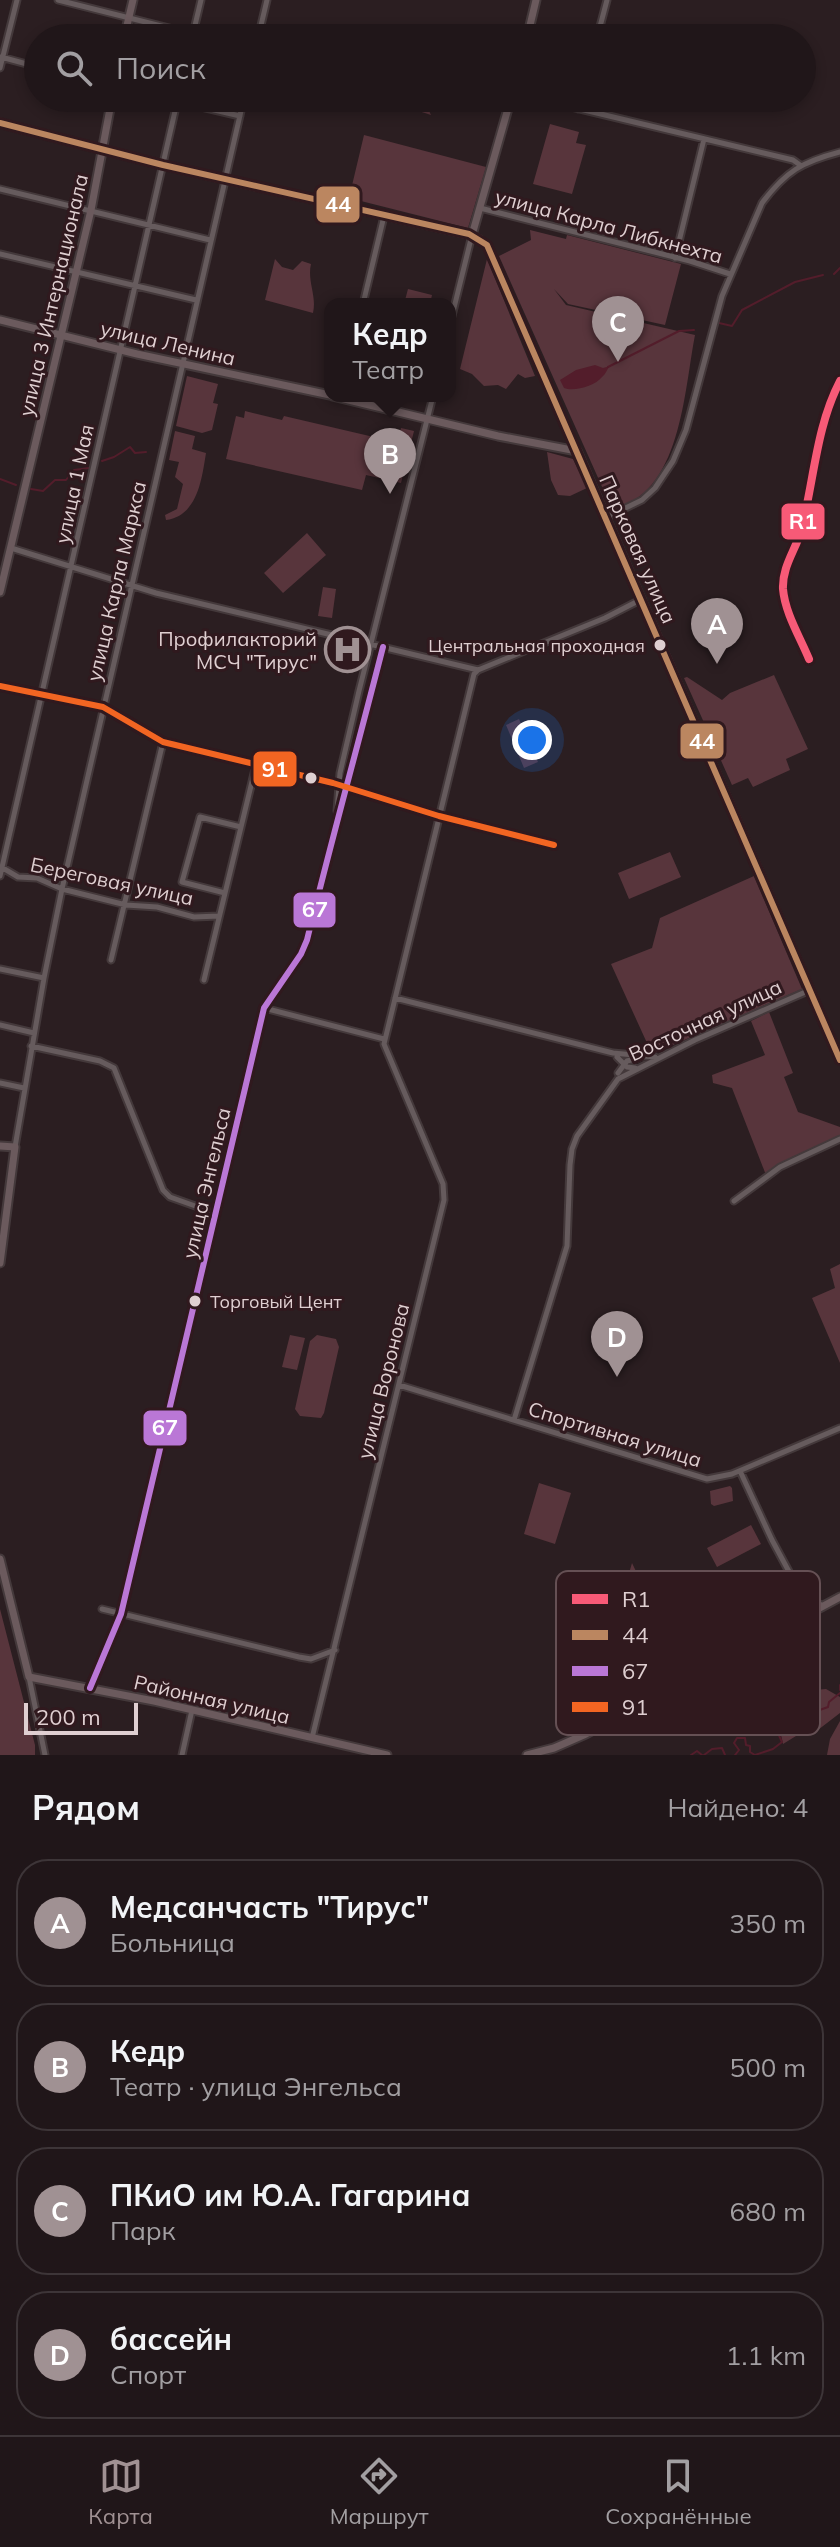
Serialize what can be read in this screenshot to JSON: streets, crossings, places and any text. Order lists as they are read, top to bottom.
{
  "streets": {
    "main road": [
      "улица 3 Интернационала",
      "улица Ленина",
      "Парковая улица",
      "улица Карла Маркса",
      "Районная улица"
    ],
    "street": [
      "улица Карла Либкнехта",
      "улица 1 Мая",
      "Береговая улица",
      "Восточная улица",
      "улица Энгельса",
      "улица Воронова",
      "Спортивная улица"
    ]
  },
  "crossings": [
    ["улица 3 Интернационала", "улица Ленина"],
    ["улица Ленина", "улица 1 Мая"],
    ["улица Ленина", "Парковая улица"],
    ["улица Ленина", "улица Карла Маркса"],
    ["улица Ленина", "улица Энгельса"],
    ["улица 1 Мая", "Береговая улица"],
    ["Парковая улица", "Восточная улица"],
    ["улица Карла Маркса", "Береговая улица"],
    ["Восточная улица", "Спортивная улица"],
    ["улица Энгельса", "Районная улица"],
    ["улица Воронова", "Спортивная улица"],
    ["улица Воронова", "Районная улица"]
  ],
  "places": {
    "other": ["Центральная проходная", "Торговый Цент"],
    "hospital": ["Профилакторий МСЧ \"Тирус\""]
  },
  "lines": [
    "transit line 44",
    "transit line R1",
    "transit line 67",
    "transit line 91"
  ],
  "legend": [
    "R1",
    "44",
    "67",
    "91"
  ],
  "scale_bar": "200 m",
  "page": {
    "search": "Поиск",
    "pins": [
      "C",
      "B",
      "A",
      "D"
    ],
    "popup": ["Кедр", "Театр"],
    "scale": "200 m",
    "heading": ["Рядом", "Найдено: 4"],
    "list": [
      {
        "mark": "A",
        "name": "Медсанчасть \"Тирус\"",
        "note": "Больница",
        "value": "350 m"
      },
      {
        "mark": "B",
        "name": "Кедр",
        "note": "Театр · улица Энгельса",
        "value": "500 m"
      },
      {
        "mark": "C",
        "name": "ПКиО им Ю.А. Гагарина",
        "note": "Парк",
        "value": "680 m"
      },
      {
        "mark": "D",
        "name": "бассейн",
        "note": "Спорт",
        "value": "1.1 km"
      }
    ],
    "nav": ["Карта", "Маршрут", "Сохранённые"]
  }
}
